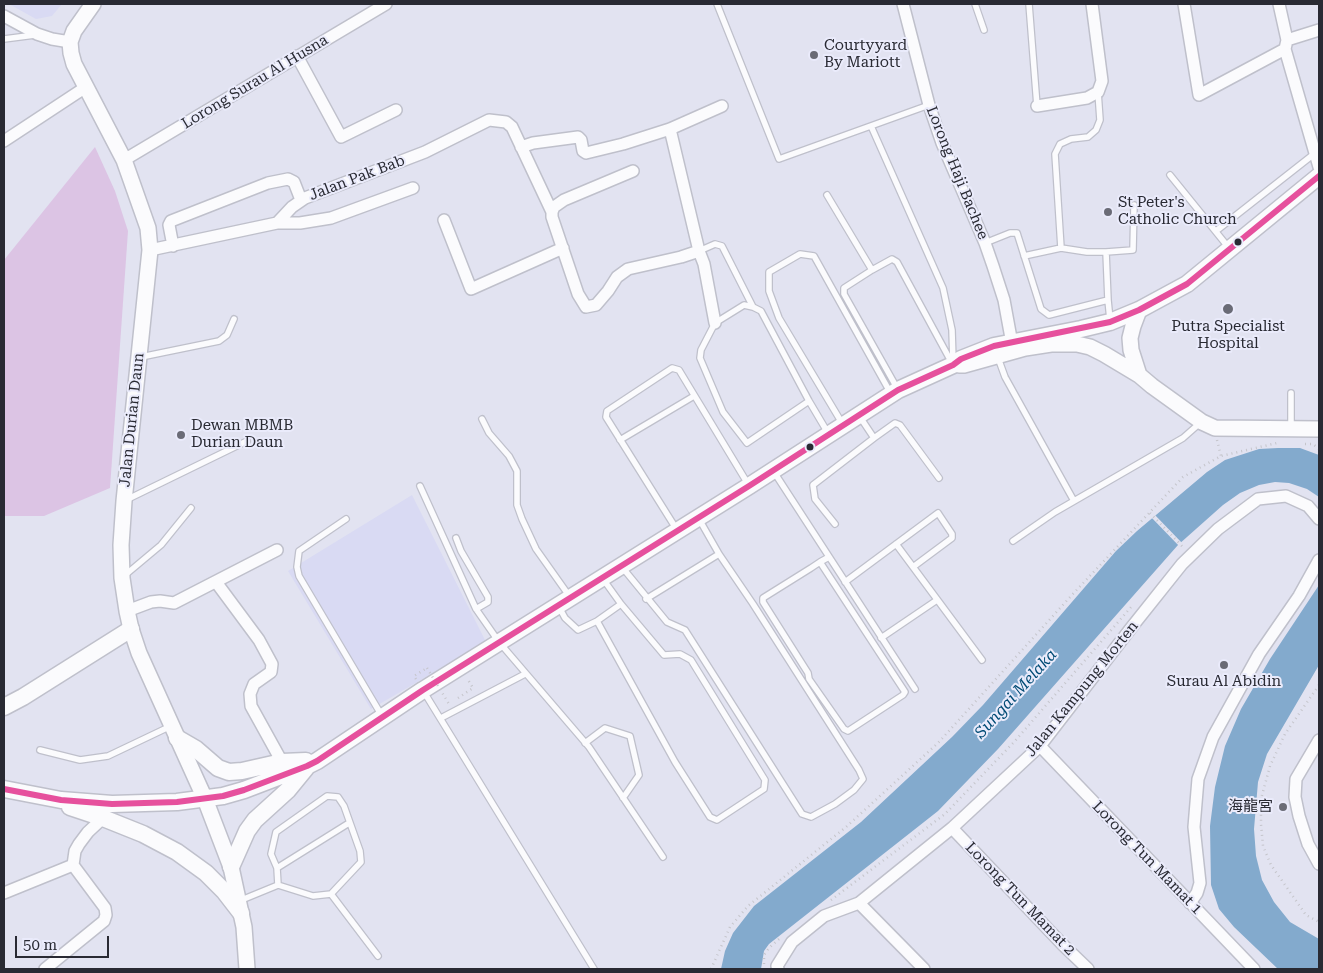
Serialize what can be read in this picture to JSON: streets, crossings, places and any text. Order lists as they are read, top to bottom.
{
  "streets": {
    "street": [
      "Lorong Surau Al Husna",
      "Lorong Haji Bachee",
      "Jalan Pak Bab",
      "Jalan Durian Daun",
      "Jalan Kampung Morten",
      "Lorong Tun Mamat 1",
      "Lorong Tun Mamat 2"
    ]
  },
  "crossings": [
    ["Lorong Surau Al Husna", "Jalan Durian Daun"],
    ["Jalan Kampung Morten", "Lorong Tun Mamat 1"],
    ["Jalan Kampung Morten", "Lorong Tun Mamat 2"]
  ],
  "water": ["Sungai Melaka"],
  "places": [
    "Courtyyard By Mariott",
    "St Peter's Catholic Church",
    "Putra Specialist Hospital",
    "Dewan MBMB Durian Daun",
    "Surau Al Abidin",
    "海龍宮"
  ],
  "scale_bar": "50 m"
}
